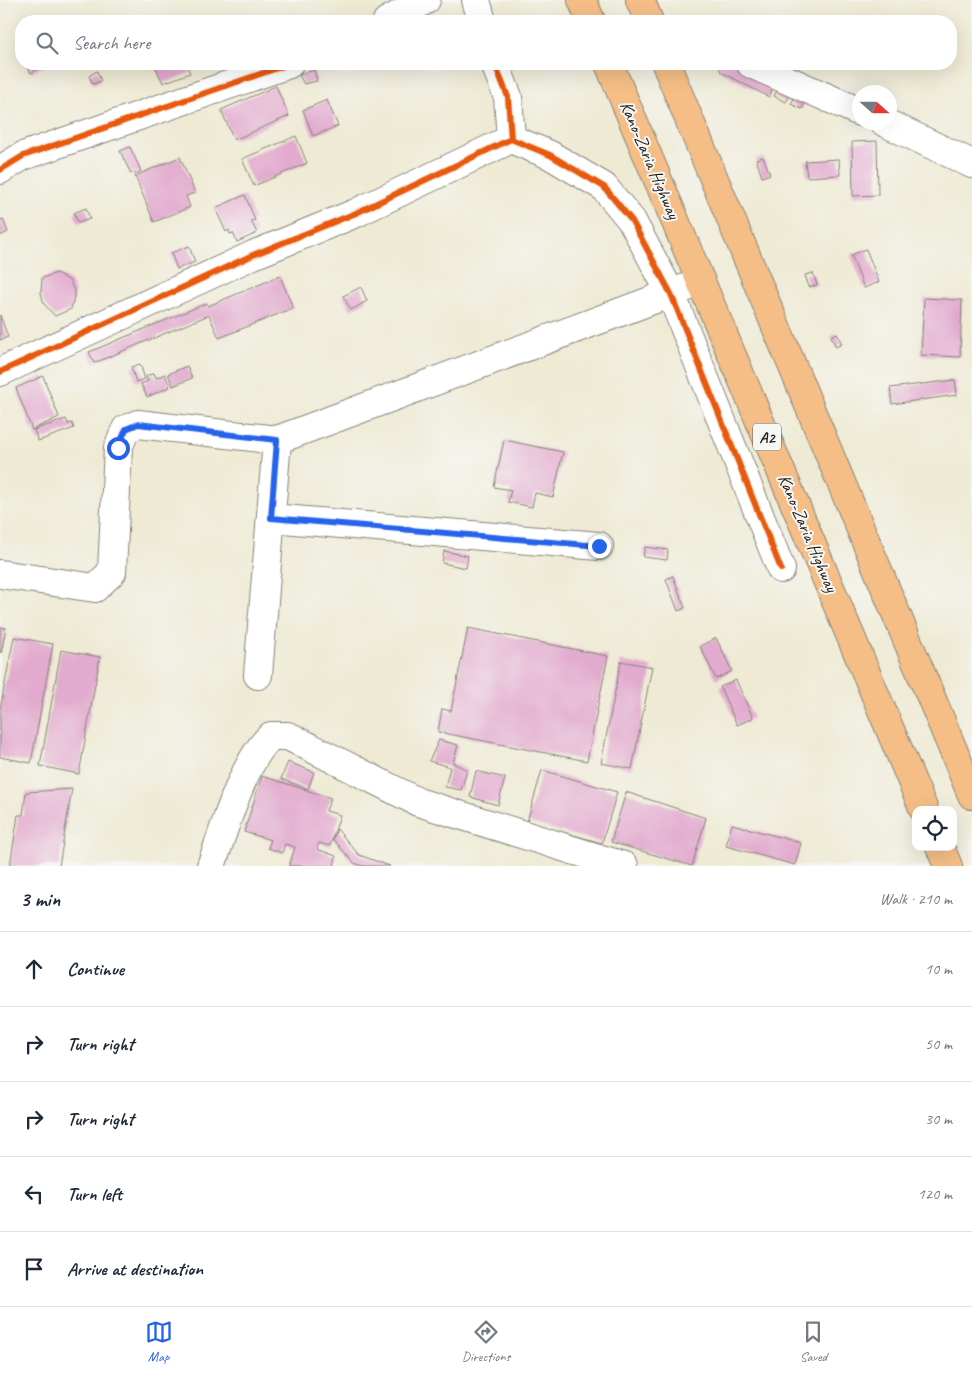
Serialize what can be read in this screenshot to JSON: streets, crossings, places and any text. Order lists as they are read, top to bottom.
{
  "streets": {
    "highway": ["Kano-Zaria Highway", "A2"]
  },
  "north": "right",
  "page": {
    "search": "Search here",
    "heading": ["3 min", "Walk · 210 m"],
    "list": [
      ["Continue", "10 m"],
      ["Turn right", "50 m"],
      ["Turn right", "30 m"],
      ["Turn left", "120 m"],
      "Arrive at destination"
    ],
    "nav": ["Map", "Directions", "Saved"]
  }
}
